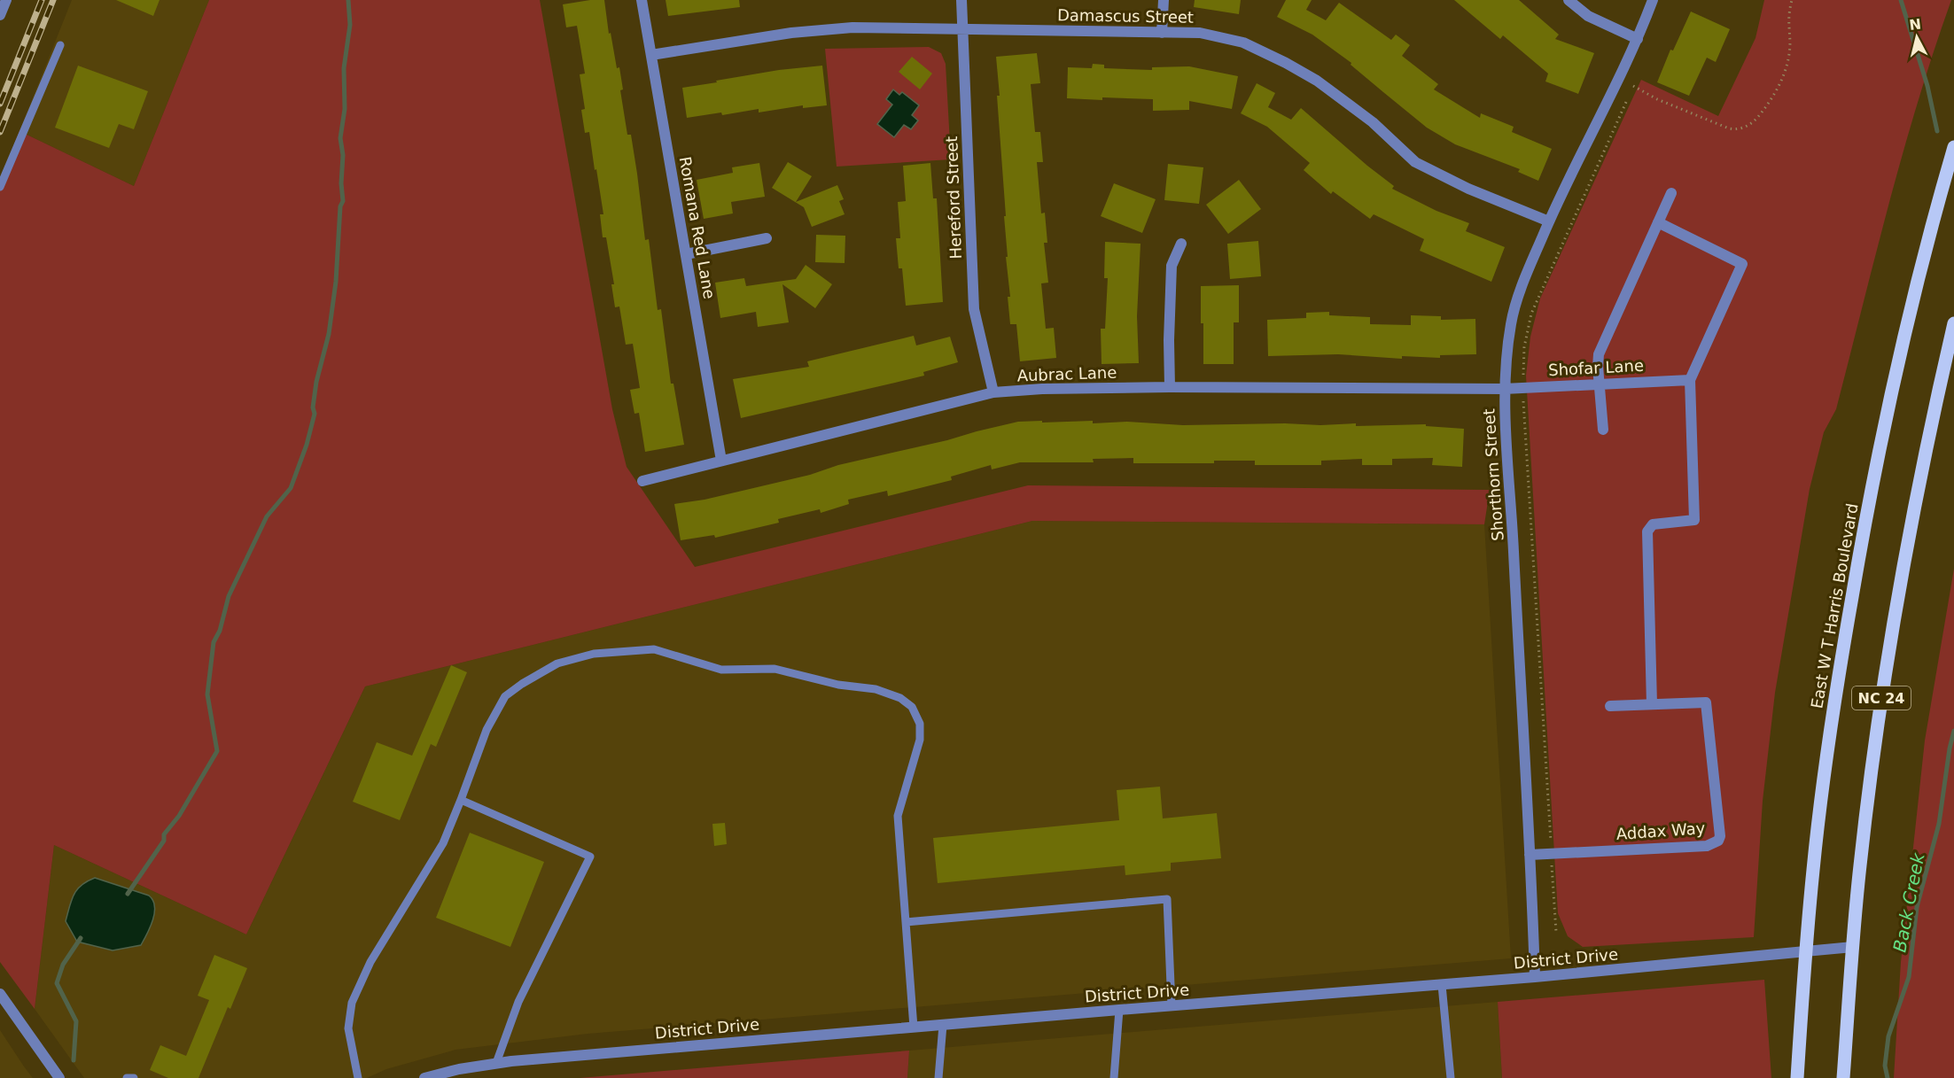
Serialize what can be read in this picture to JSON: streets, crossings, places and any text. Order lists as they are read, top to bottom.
{
  "streets": {
    "main road": ["East W T Harris Boulevard", "NC 24"],
    "street": [
      "Damascus Street",
      "Hereford Street",
      "Romana Red Lane",
      "Shofar Lane",
      "Aubrac Lane",
      "Shorthorn Street",
      "Addax Way",
      "District Drive"
    ]
  },
  "crossings": [
    ["Damascus Street", "Hereford Street"],
    ["Damascus Street", "Romana Red Lane"],
    ["Damascus Street", "Shorthorn Street"],
    ["Hereford Street", "Aubrac Lane"],
    ["Romana Red Lane", "Aubrac Lane"],
    ["Shofar Lane", "Aubrac Lane"],
    ["Shofar Lane", "Shorthorn Street"],
    ["Aubrac Lane", "Shorthorn Street"],
    ["Shorthorn Street", "Addax Way"],
    ["Shorthorn Street", "District Drive"],
    ["East W T Harris Boulevard", "District Drive"],
    ["NC 24", "District Drive"]
  ],
  "water": ["Back Creek"],
  "north": "top"
}
